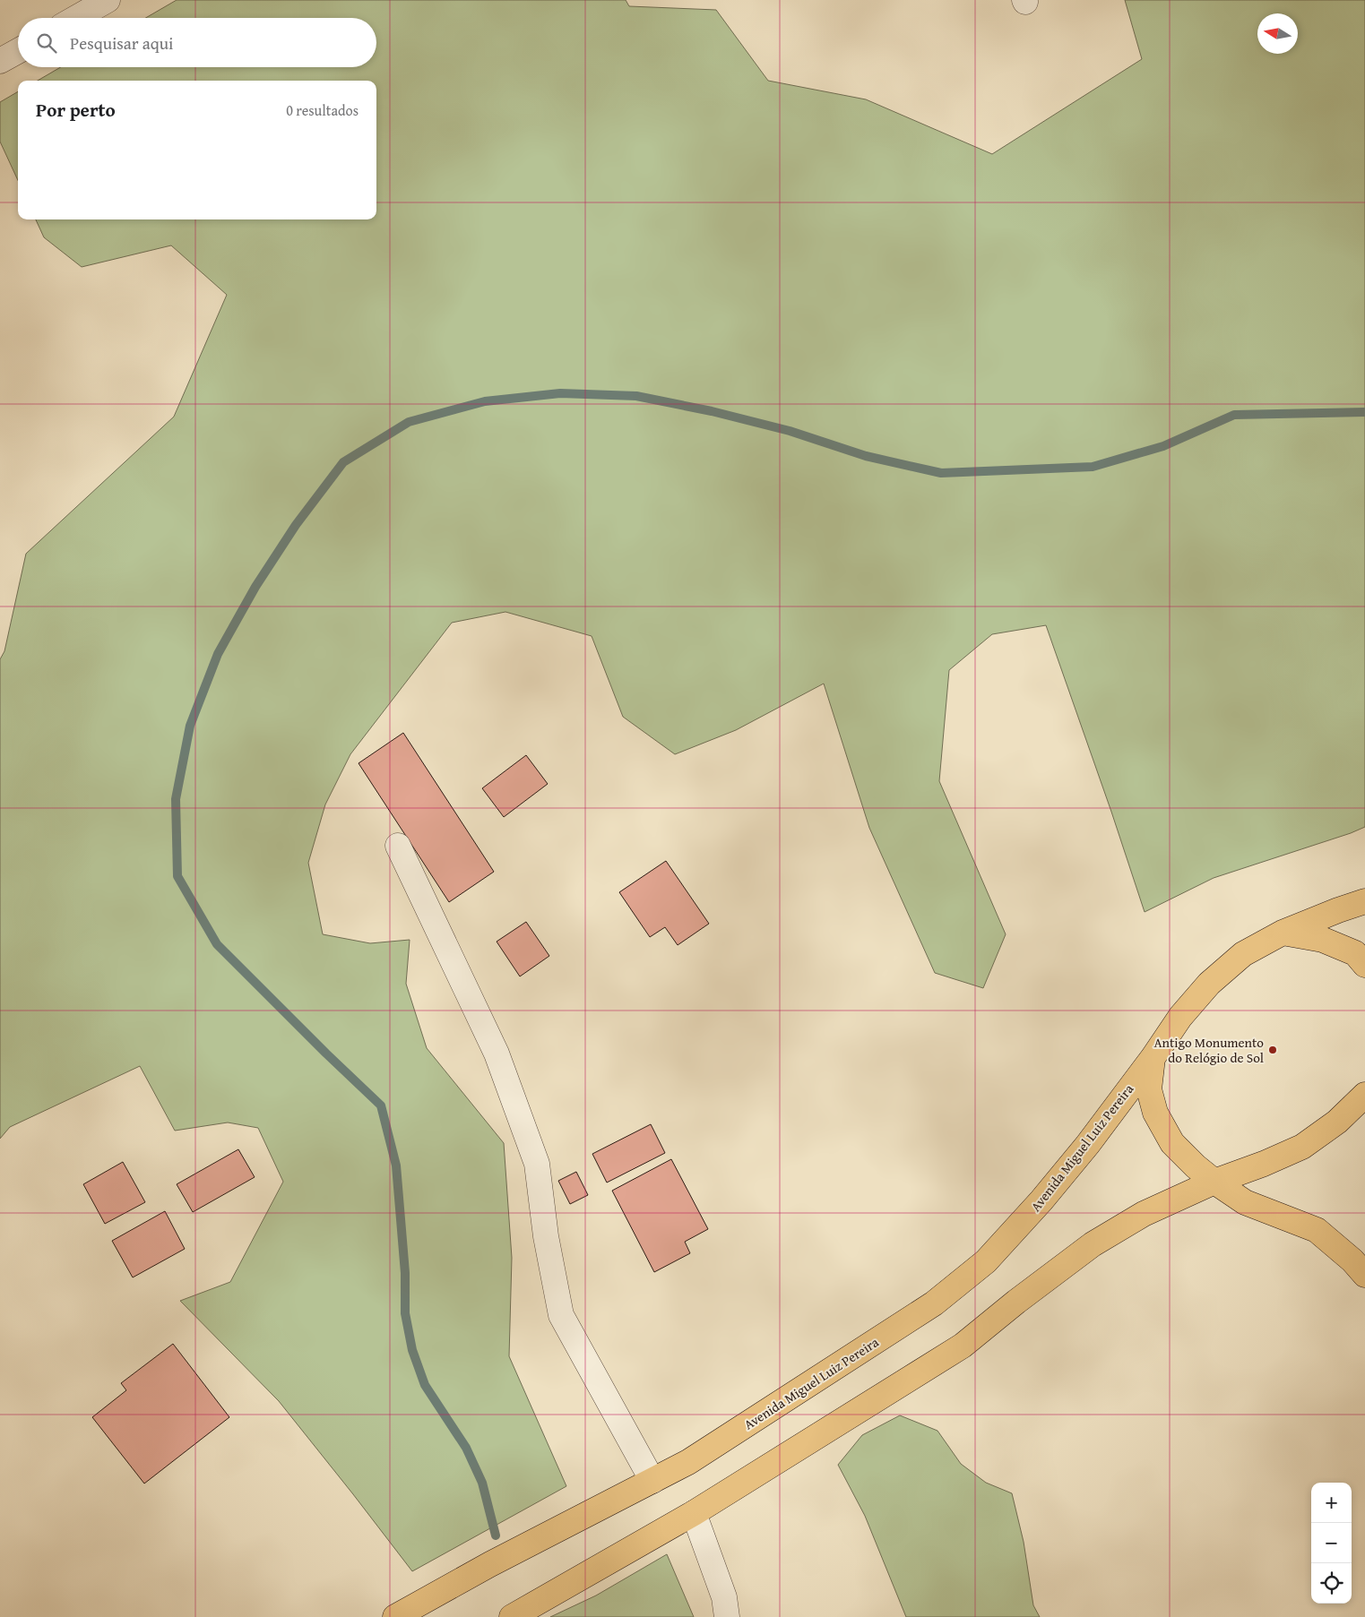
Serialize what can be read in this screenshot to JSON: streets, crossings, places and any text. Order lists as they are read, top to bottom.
{
  "streets": {
    "highway": ["Avenida Miguel Luiz Pereira"]
  },
  "places": ["Antigo Monumento do Relógio de Sol"],
  "north": "left",
  "page": {
    "search": "Pesquisar aqui",
    "heading": ["Por perto", "0 resultados"],
    "map_buttons": ["+", "−"]
  }
}
